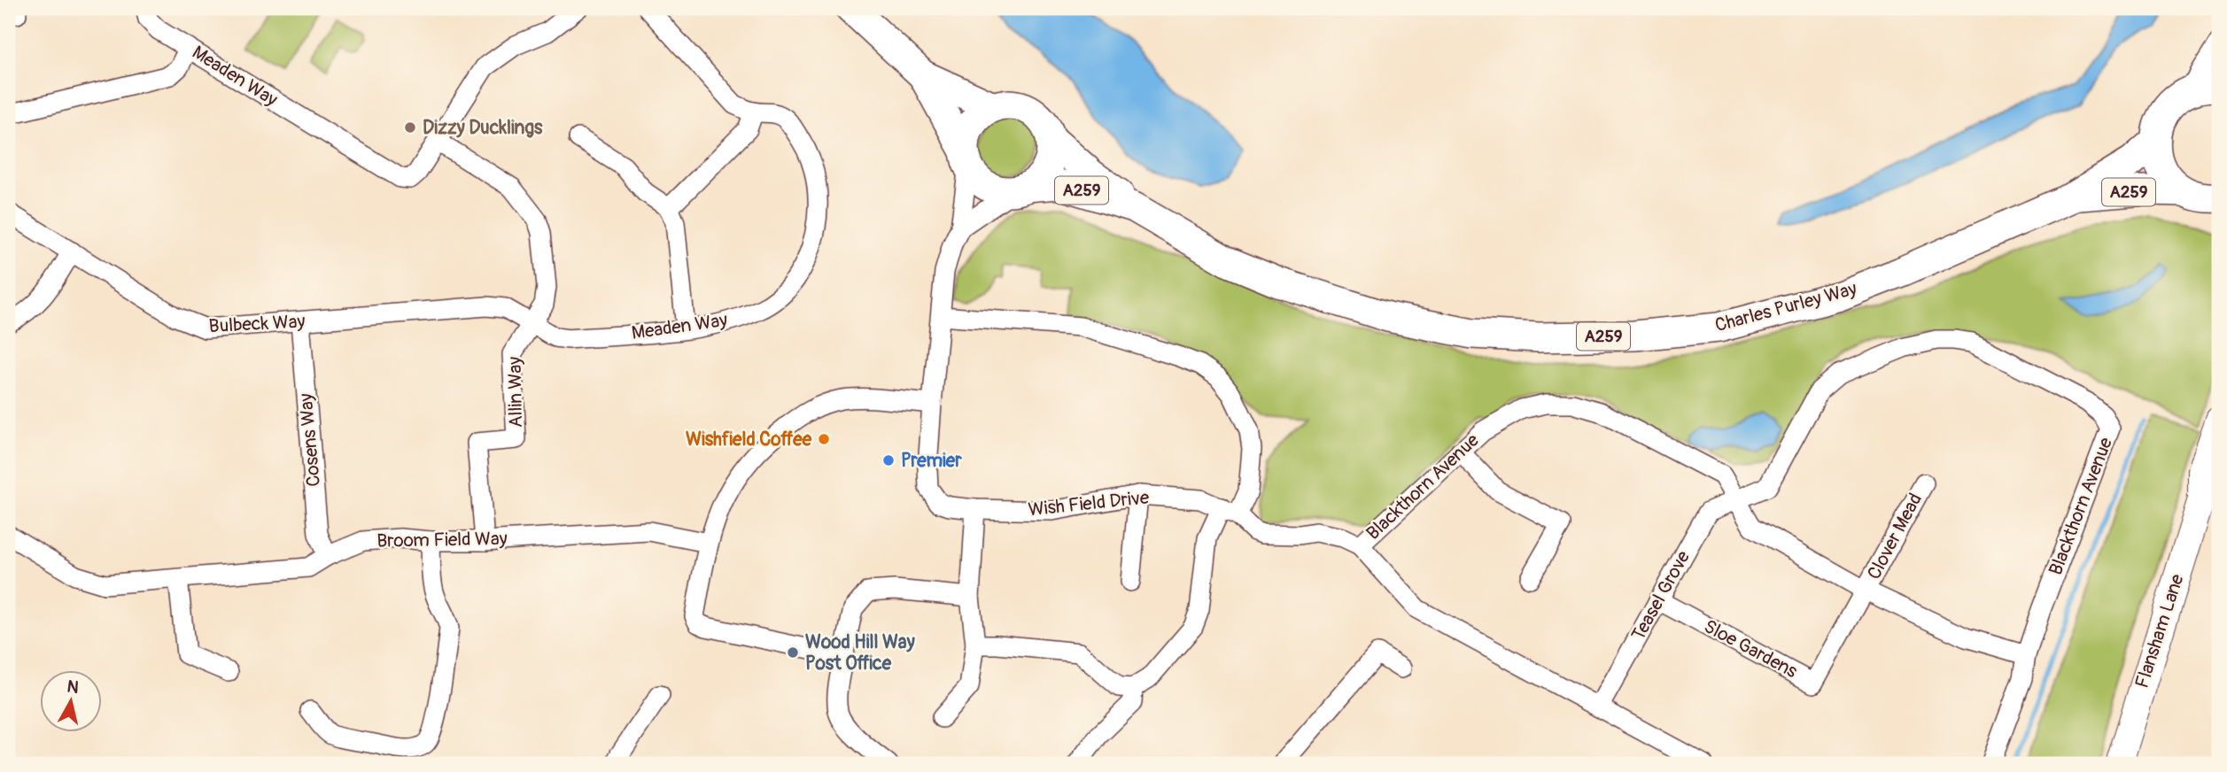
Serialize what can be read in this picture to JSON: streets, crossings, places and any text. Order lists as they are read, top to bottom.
{
  "streets": {
    "main road": ["A259", "Charles Purley Way", "Flansham Lane"],
    "street": [
      "Meaden Way",
      "Bulbeck Way",
      "Allin Way",
      "Cosens Way",
      "Blackthorn Avenue",
      "Wish Field Drive",
      "Clover Mead",
      "Broom Field Way",
      "Teasel Grove",
      "Sloe Gardens"
    ]
  },
  "crossings": [
    ["Meaden Way", "Bulbeck Way"],
    ["Meaden Way", "Allin Way"],
    ["Charles Purley Way", "Wish Field Drive"],
    ["Bulbeck Way", "Allin Way"],
    ["Bulbeck Way", "Cosens Way"],
    ["Allin Way", "Broom Field Way"],
    ["Cosens Way", "Broom Field Way"],
    ["Blackthorn Avenue", "Wish Field Drive"],
    ["Blackthorn Avenue", "Teasel Grove"],
    ["Clover Mead", "Sloe Gardens"],
    ["Teasel Grove", "Sloe Gardens"]
  ],
  "places": [
    "Dizzy Ducklings",
    "Wishfield Coffee",
    "Premier",
    "Wood Hill Way Post Office"
  ],
  "north": "top"
}
